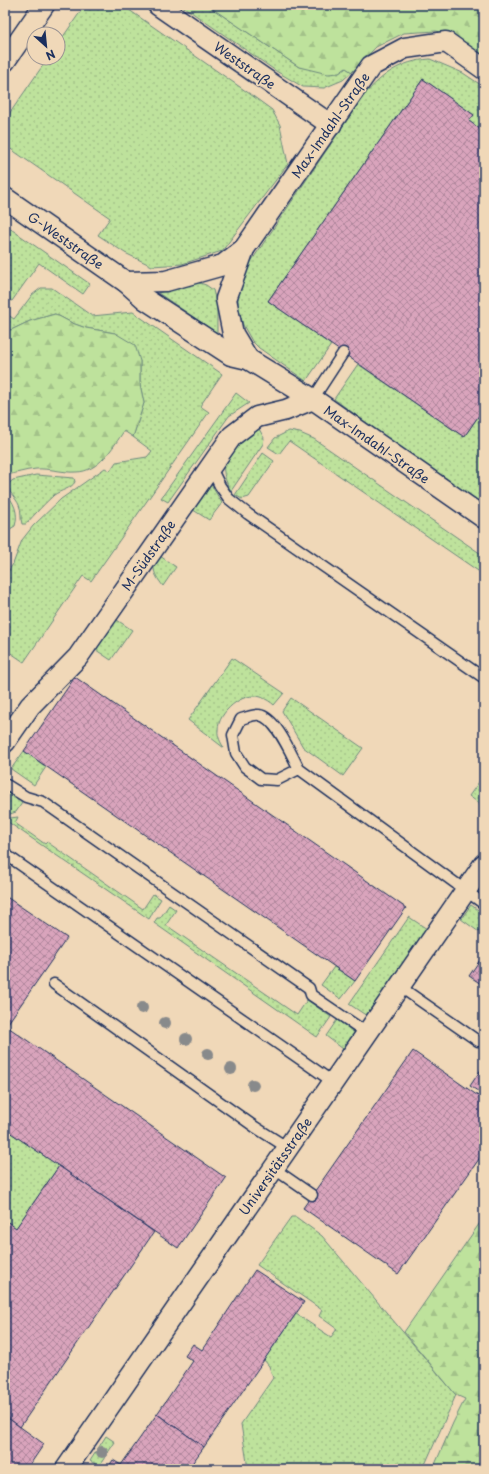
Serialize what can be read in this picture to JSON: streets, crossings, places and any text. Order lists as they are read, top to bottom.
{
  "streets": {
    "street": [
      "Weststraße",
      "Max-Imdahl-Straße",
      "G-Weststraße",
      "M-Südstraße",
      "Universitätsstraße"
    ]
  },
  "crossings": [
    ["Weststraße", "Max-Imdahl-Straße"],
    ["Max-Imdahl-Straße", "G-Weststraße"],
    ["Max-Imdahl-Straße", "M-Südstraße"]
  ],
  "north": "bottom right"
}
